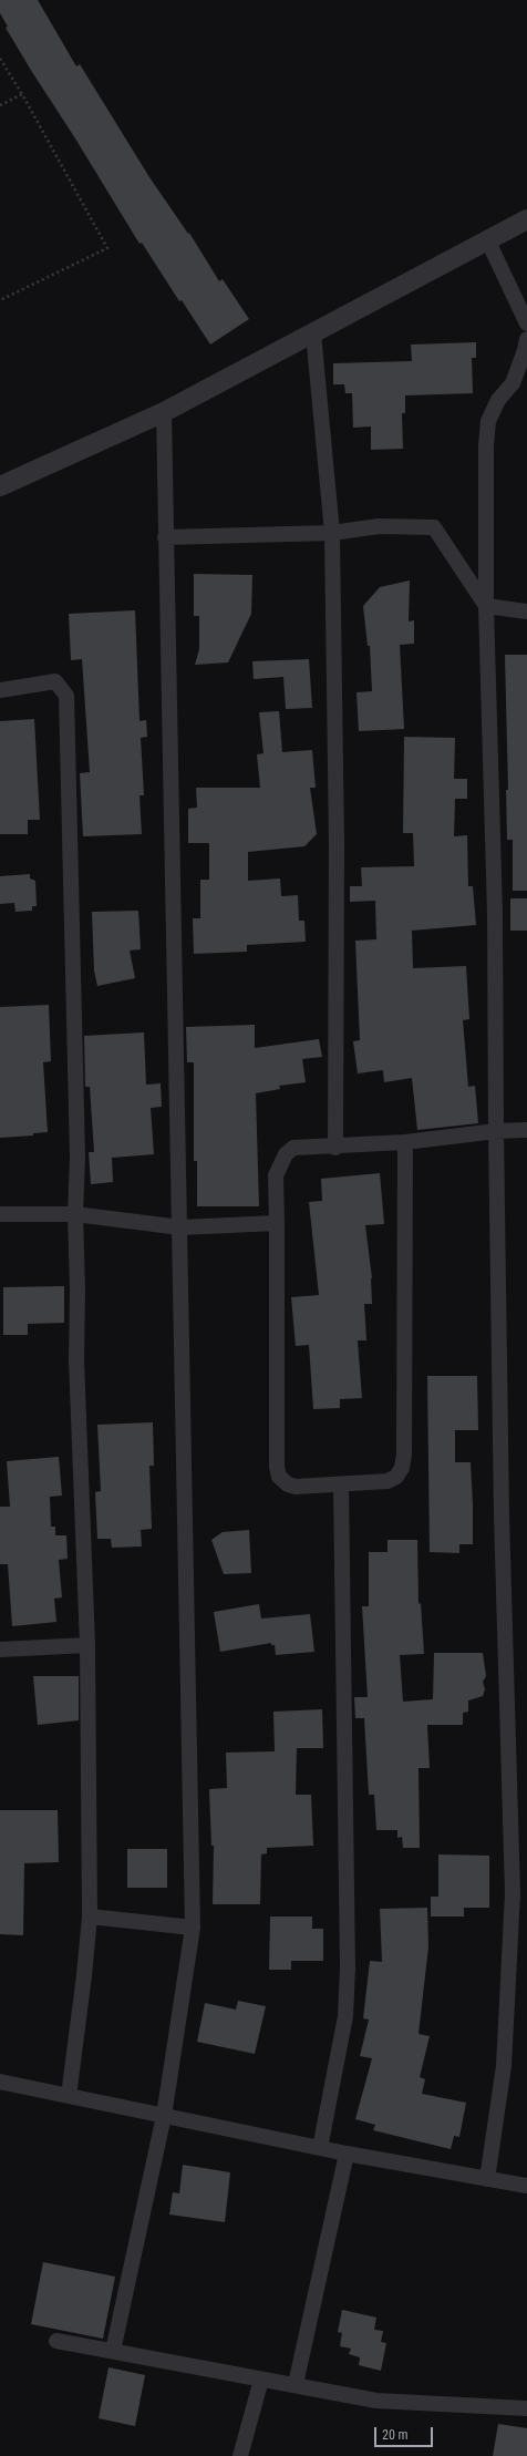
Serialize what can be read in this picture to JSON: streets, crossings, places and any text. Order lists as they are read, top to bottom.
{
  "scale_bar": "20 m"
}
